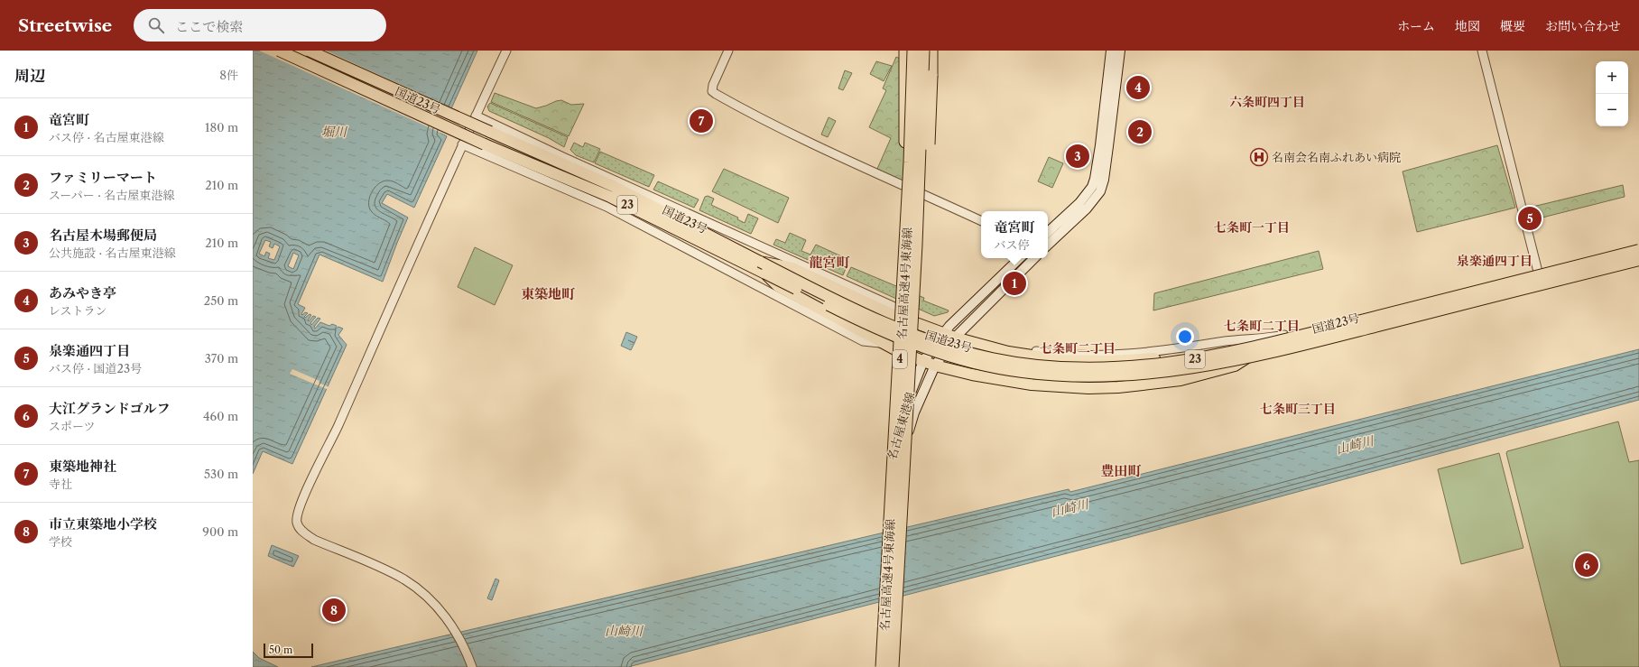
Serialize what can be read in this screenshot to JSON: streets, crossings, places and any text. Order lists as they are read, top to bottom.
{
  "streets": {
    "highway": [
      "国道23号",
      "23",
      "名古屋高速4号東海線",
      "4"
    ],
    "main road": ["名古屋東港線"]
  },
  "crossings": [
    ["名古屋高速4号東海線", "名古屋東港線"]
  ],
  "districts": [
    "六条町四丁目",
    "七条町一丁目",
    "泉楽通四丁目",
    "龍宮町",
    "東築地町",
    "七条町二丁目",
    "七条町二丁目",
    "七条町三丁目",
    "豊田町"
  ],
  "water": ["堀川", "山崎川"],
  "places": {
    "hospital": ["名南会名南ふれあい病院"]
  },
  "scale_bar": "50 m",
  "page": {
    "header": "Streetwise",
    "search": "ここで検索",
    "nav": [
      "ホーム",
      "地図",
      "概要",
      "お問い合わせ"
    ],
    "heading": ["周辺", "8件"],
    "map_buttons": ["+", "−"],
    "pins": [
      "4",
      "7",
      "2",
      "3",
      "5",
      "1",
      "6",
      "8"
    ],
    "list": [
      {
        "mark": "1",
        "name": "竜宮町",
        "note": "バス停 · 名古屋東港線",
        "value": "180 m"
      },
      {
        "mark": "2",
        "name": "ファミリーマート",
        "note": "スーパー · 名古屋東港線",
        "value": "210 m"
      },
      {
        "mark": "3",
        "name": "名古屋木場郵便局",
        "note": "公共施設 · 名古屋東港線",
        "value": "210 m"
      },
      {
        "mark": "4",
        "name": "あみやき亭",
        "note": "レストラン",
        "value": "250 m"
      },
      {
        "mark": "5",
        "name": "泉楽通四丁目",
        "note": "バス停 · 国道23号",
        "value": "370 m"
      },
      {
        "mark": "6",
        "name": "大江グランドゴルフ",
        "note": "スポーツ",
        "value": "460 m"
      },
      {
        "mark": "7",
        "name": "東築地神社",
        "note": "寺社",
        "value": "530 m"
      },
      {
        "mark": "8",
        "name": "市立東築地小学校",
        "note": "学校",
        "value": "900 m"
      }
    ],
    "popup": ["竜宮町", "バス停"],
    "scale": "50 m"
  }
}
